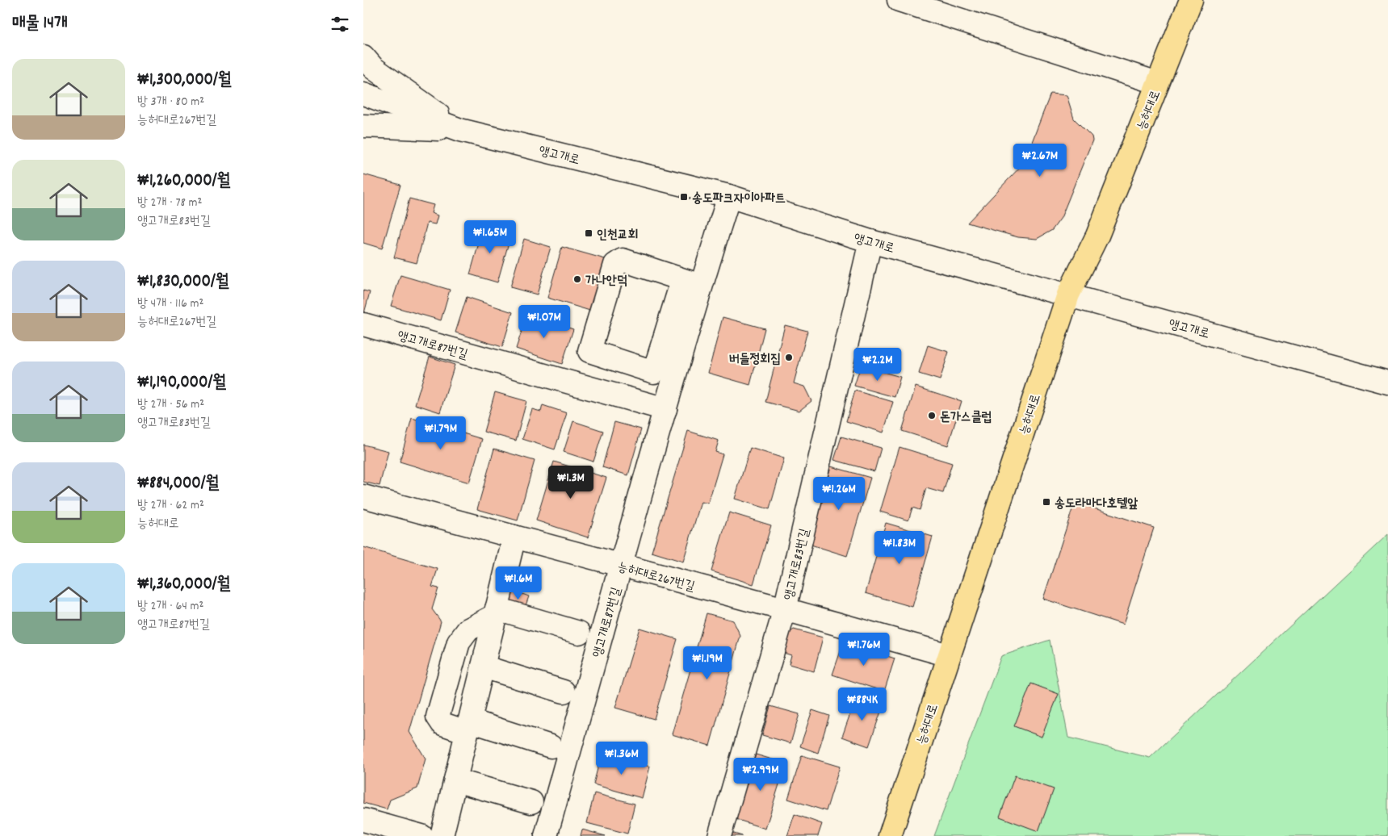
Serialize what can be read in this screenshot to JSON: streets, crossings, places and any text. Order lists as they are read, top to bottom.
{
  "streets": {
    "main road": ["능허대로"],
    "street": [
      "앵고개로",
      "앵고개로87번길",
      "앵고개로83번길",
      "능허대로267번길"
    ]
  },
  "crossings": [
    ["능허대로", "앵고개로"],
    ["능허대로", "능허대로267번길"],
    ["앵고개로", "앵고개로87번길"],
    ["앵고개로", "앵고개로83번길"],
    ["앵고개로87번길", "능허대로267번길"],
    ["앵고개로83번길", "능허대로267번길"]
  ],
  "places": {
    "transit": ["송도파크자이아파트", "인천교회", "송도라마다호텔앞"],
    "other": ["가나안덕", "버들정회집", "돈가스클럽"]
  },
  "page": {
    "heading": "매물 14개",
    "list": [
      {
        "name": "₩1,300,000/월",
        "note": "방 3개 · 80 m² · 능허대로267번길"
      },
      {
        "name": "₩1,260,000/월",
        "note": "방 2개 · 78 m² · 앵고개로83번길"
      },
      {
        "name": "₩1,830,000/월",
        "note": "방 4개 · 116 m² · 능허대로267번길"
      },
      {
        "name": "₩1,190,000/월",
        "note": "방 2개 · 56 m² · 앵고개로83번길"
      },
      {
        "name": "₩884,000/월",
        "note": "방 2개 · 62 m² · 능허대로"
      },
      {
        "name": "₩1,360,000/월",
        "note": "방 2개 · 64 m² · 앵고개로87번길"
      }
    ],
    "price": [
      "₩2.67M",
      "₩1.65M",
      "₩1.07M",
      "₩2.2M",
      "₩1.79M",
      "₩1.3M",
      "₩1.26M",
      "₩1.83M",
      "₩1.6M",
      "₩1.76M",
      "₩1.19M",
      "₩884K",
      "₩1.36M",
      "₩2.99M"
    ]
  }
}
